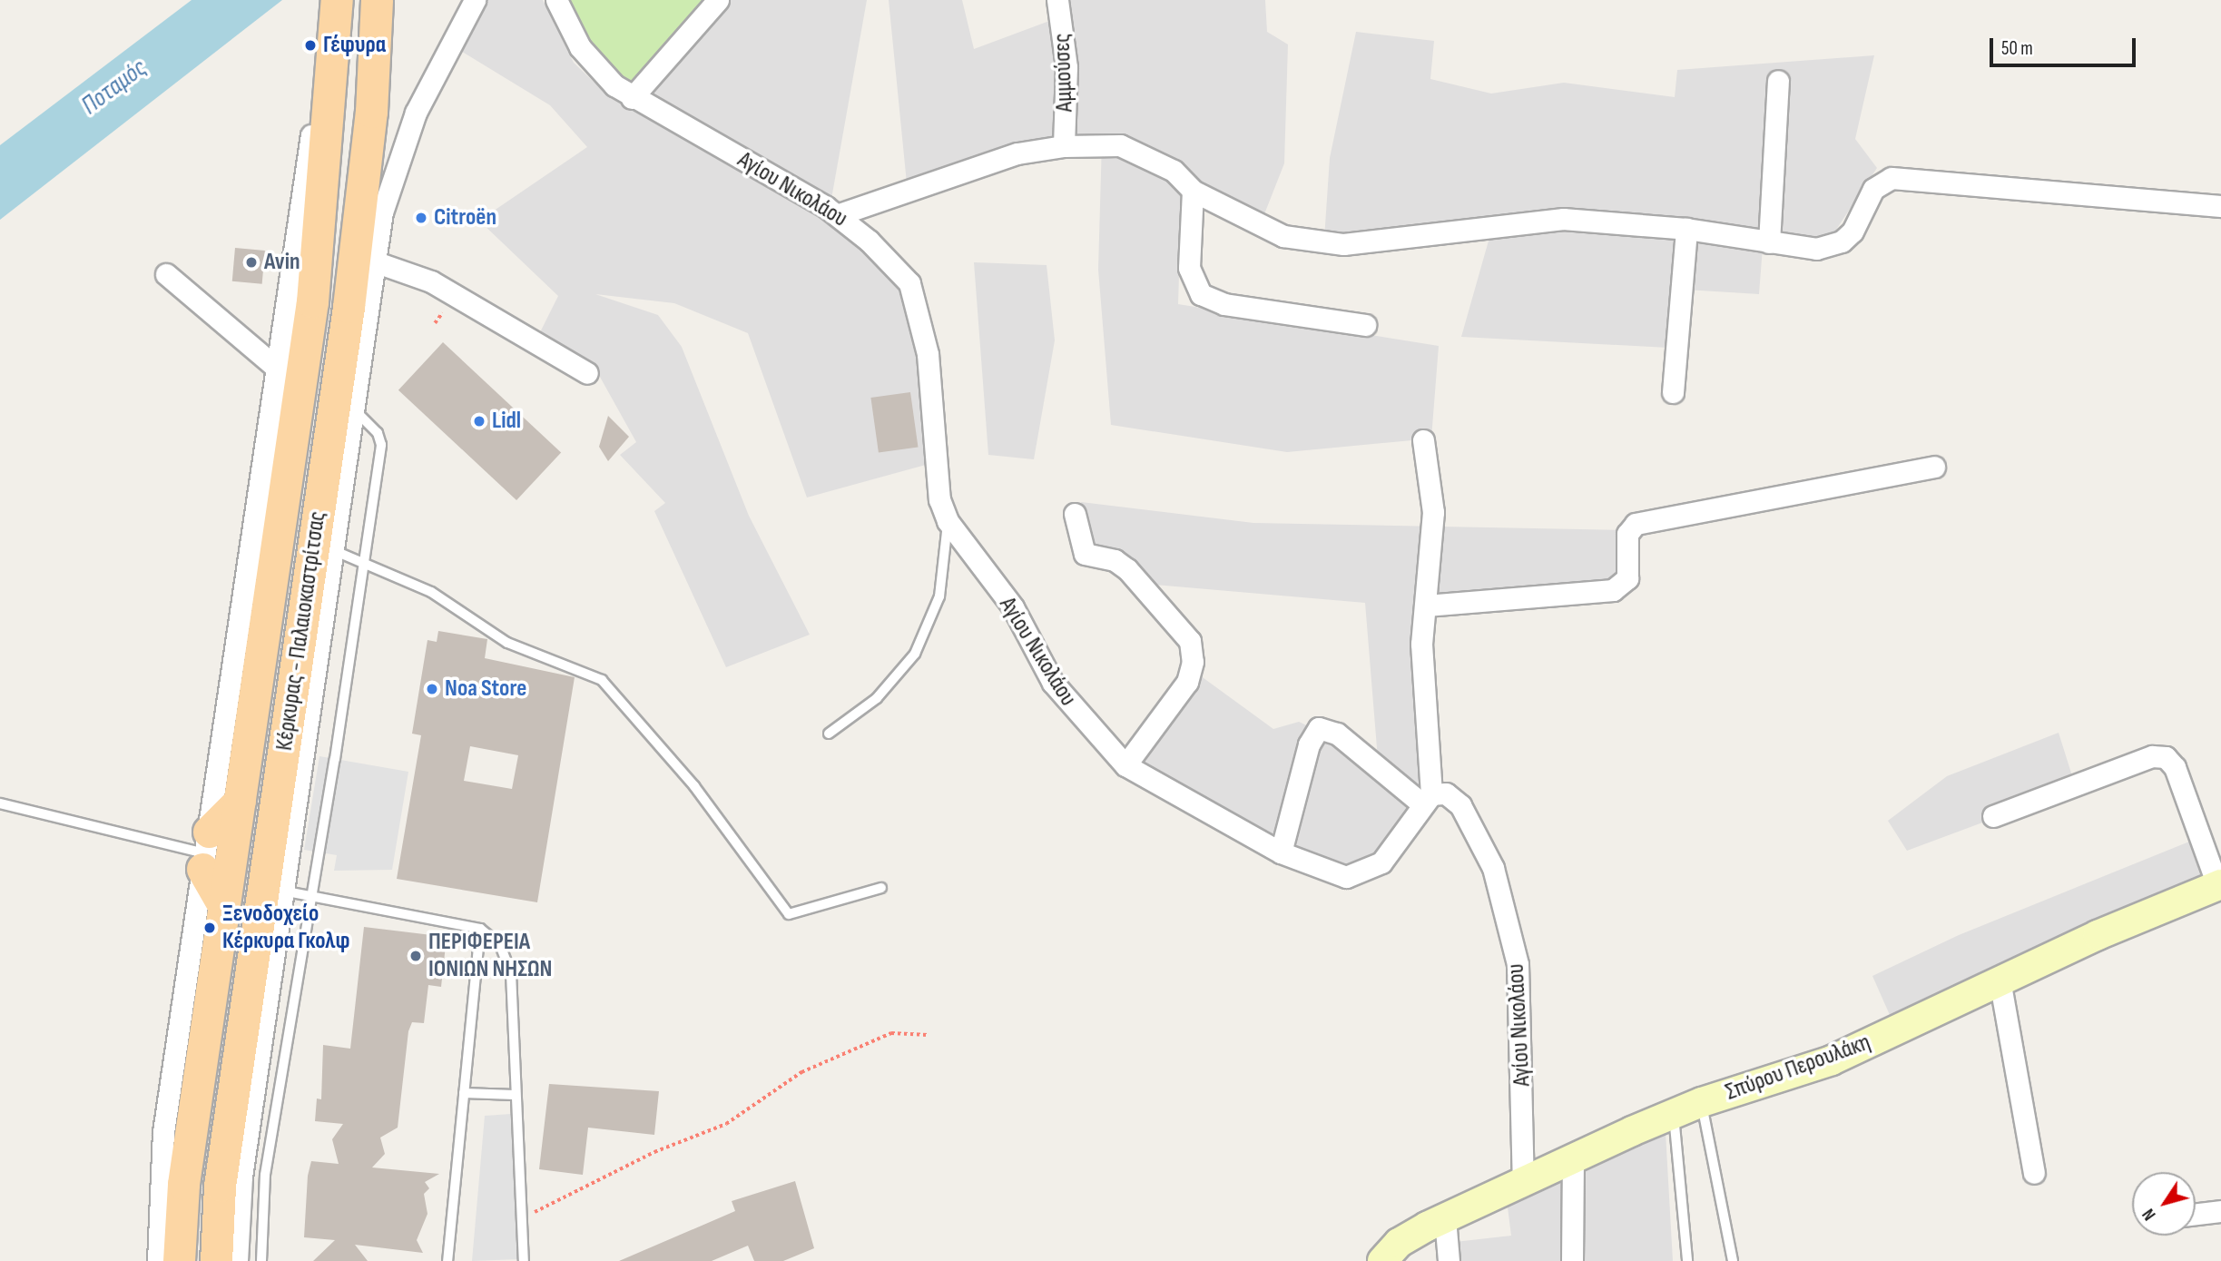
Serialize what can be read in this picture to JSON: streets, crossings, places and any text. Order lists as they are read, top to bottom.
{
  "streets": {
    "main road": ["Κέρκυρας - Παλαιοκαστρίτσας"],
    "street": ["Αμμούσες", "Αγίου Νικολάου", "Σπύρου Περουλάκη"]
  },
  "crossings": [
    ["Αγίου Νικολάου", "Σπύρου Περουλάκη"]
  ],
  "water": ["Ποταμός"],
  "places": [
    "Γέφυρα",
    "Citroën",
    "Avin",
    "Lidl",
    "Noa Store",
    "Ξενοδοχείο Κέρκυρα Γκολφ",
    "ΠΕΡΙΦΕΡΕΙΑ ΙΟΝΙΩΝ ΝΗΣΩΝ"
  ],
  "scale_bar": "50 m",
  "north": "bottom left"
}
